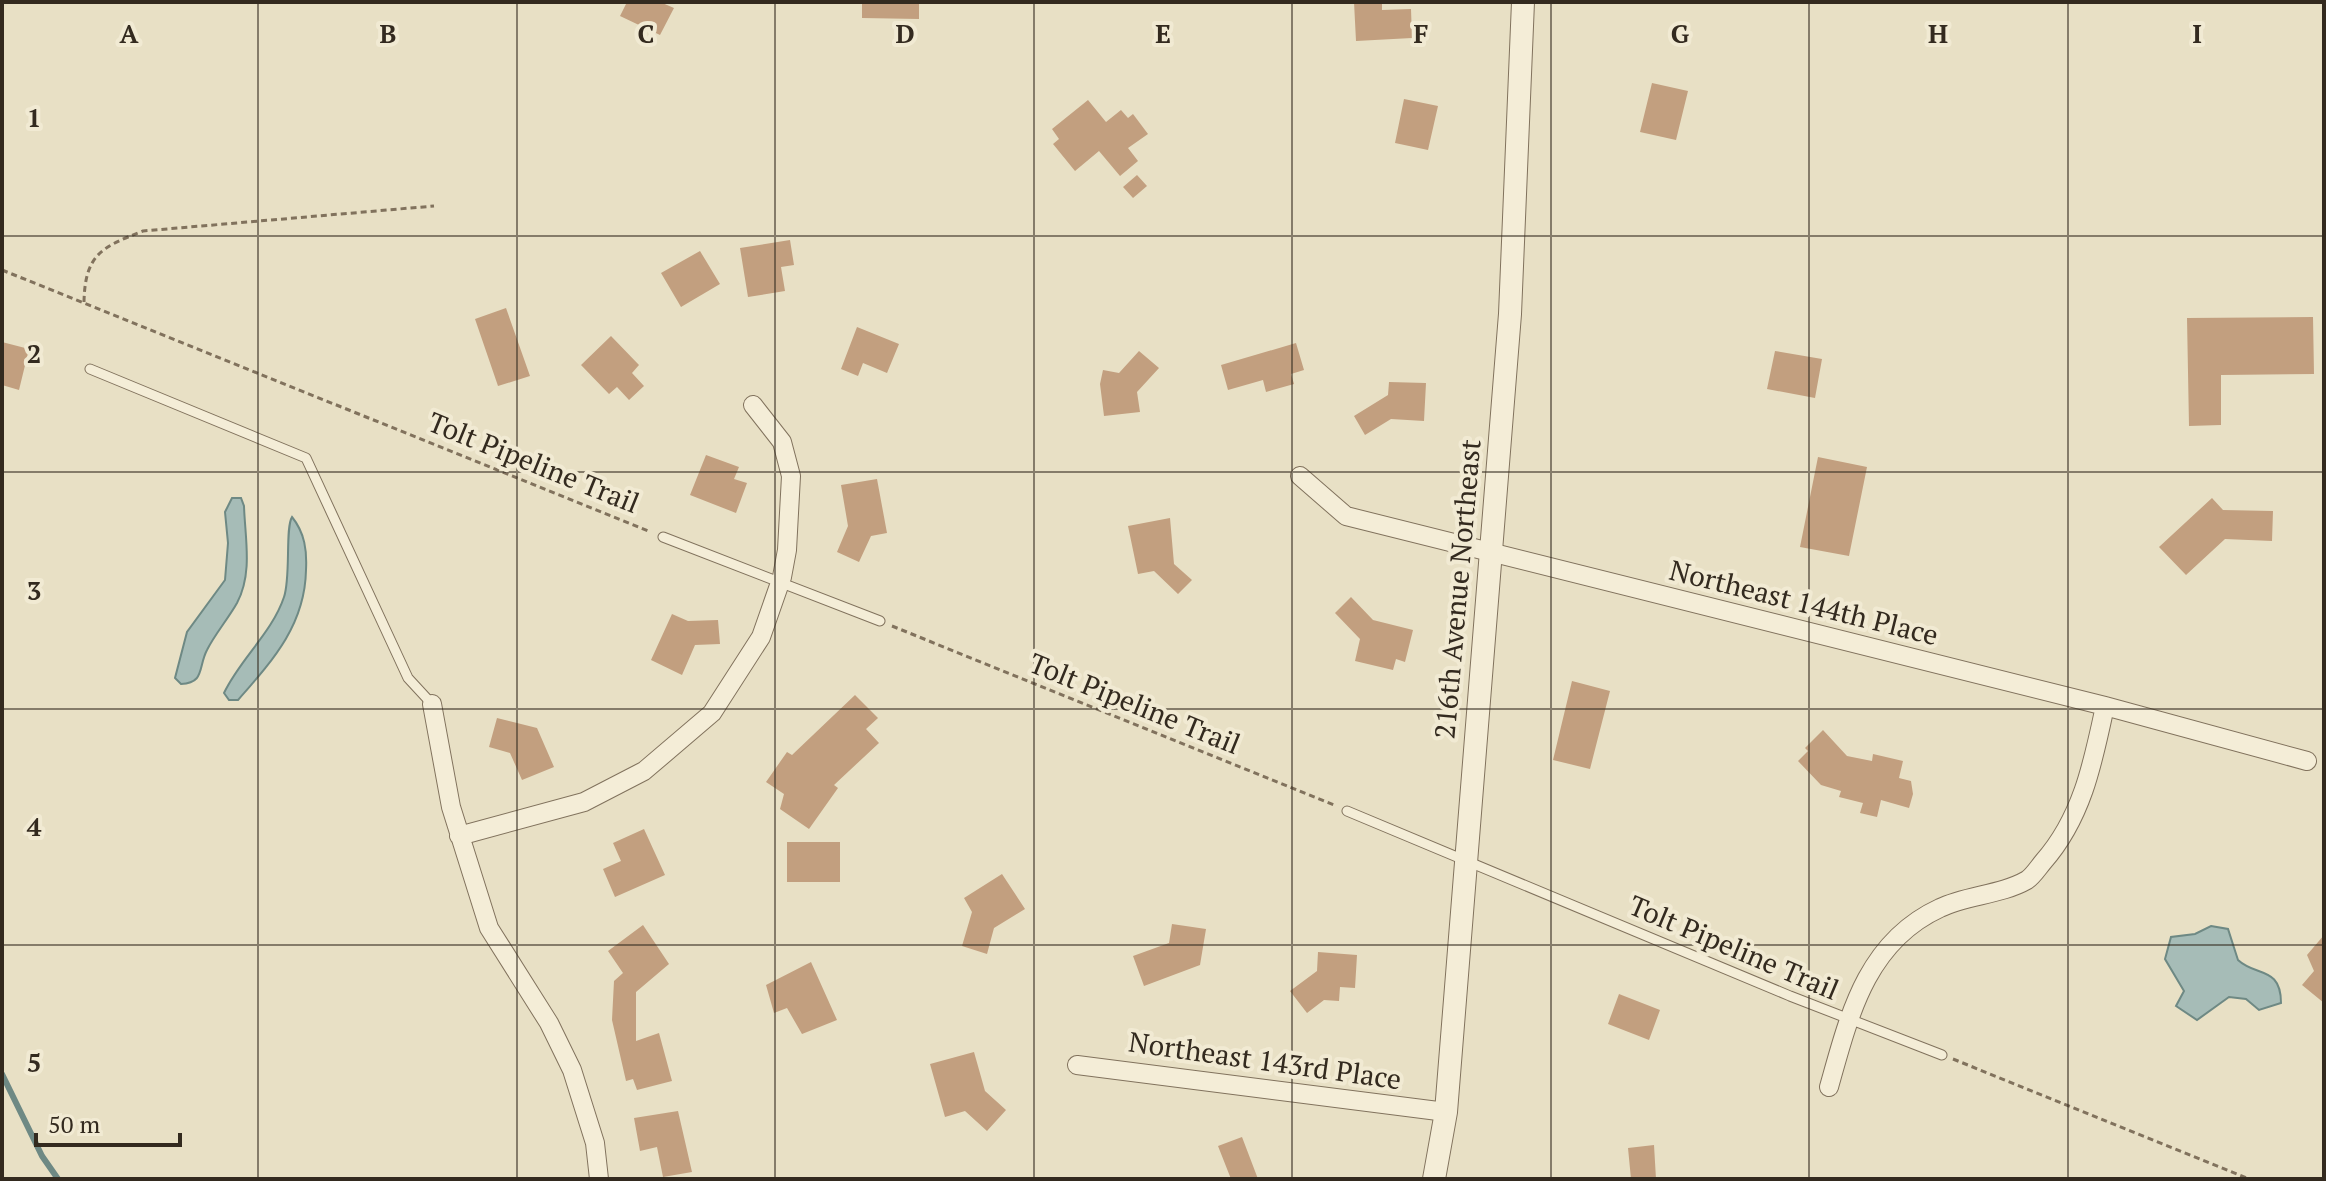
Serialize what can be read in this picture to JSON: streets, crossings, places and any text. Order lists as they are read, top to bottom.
{
  "streets": {
    "street": ["216th Avenue Northeast", "Northeast 144th Place", "Northeast 143rd Place"],
    "path": ["Tolt Pipeline Trail"]
  },
  "crossings": [
    ["216th Avenue Northeast", "Northeast 144th Place"],
    ["216th Avenue Northeast", "Northeast 143rd Place"]
  ],
  "scale_bar": "50 m",
  "grid": {
    "columns": [
      "A",
      "B",
      "C",
      "D",
      "E",
      "F",
      "G",
      "H",
      "I"
    ],
    "rows": [
      "1",
      "2",
      "3",
      "4",
      "5"
    ]
  }
}
